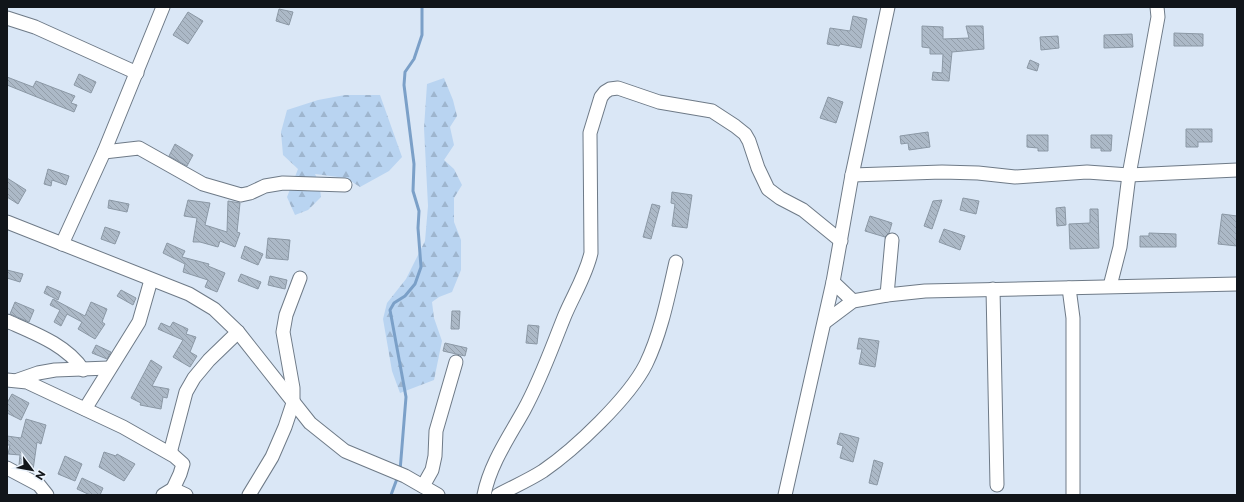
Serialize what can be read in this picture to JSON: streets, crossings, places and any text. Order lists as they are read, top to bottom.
{
  "north": "bottom right"
}
